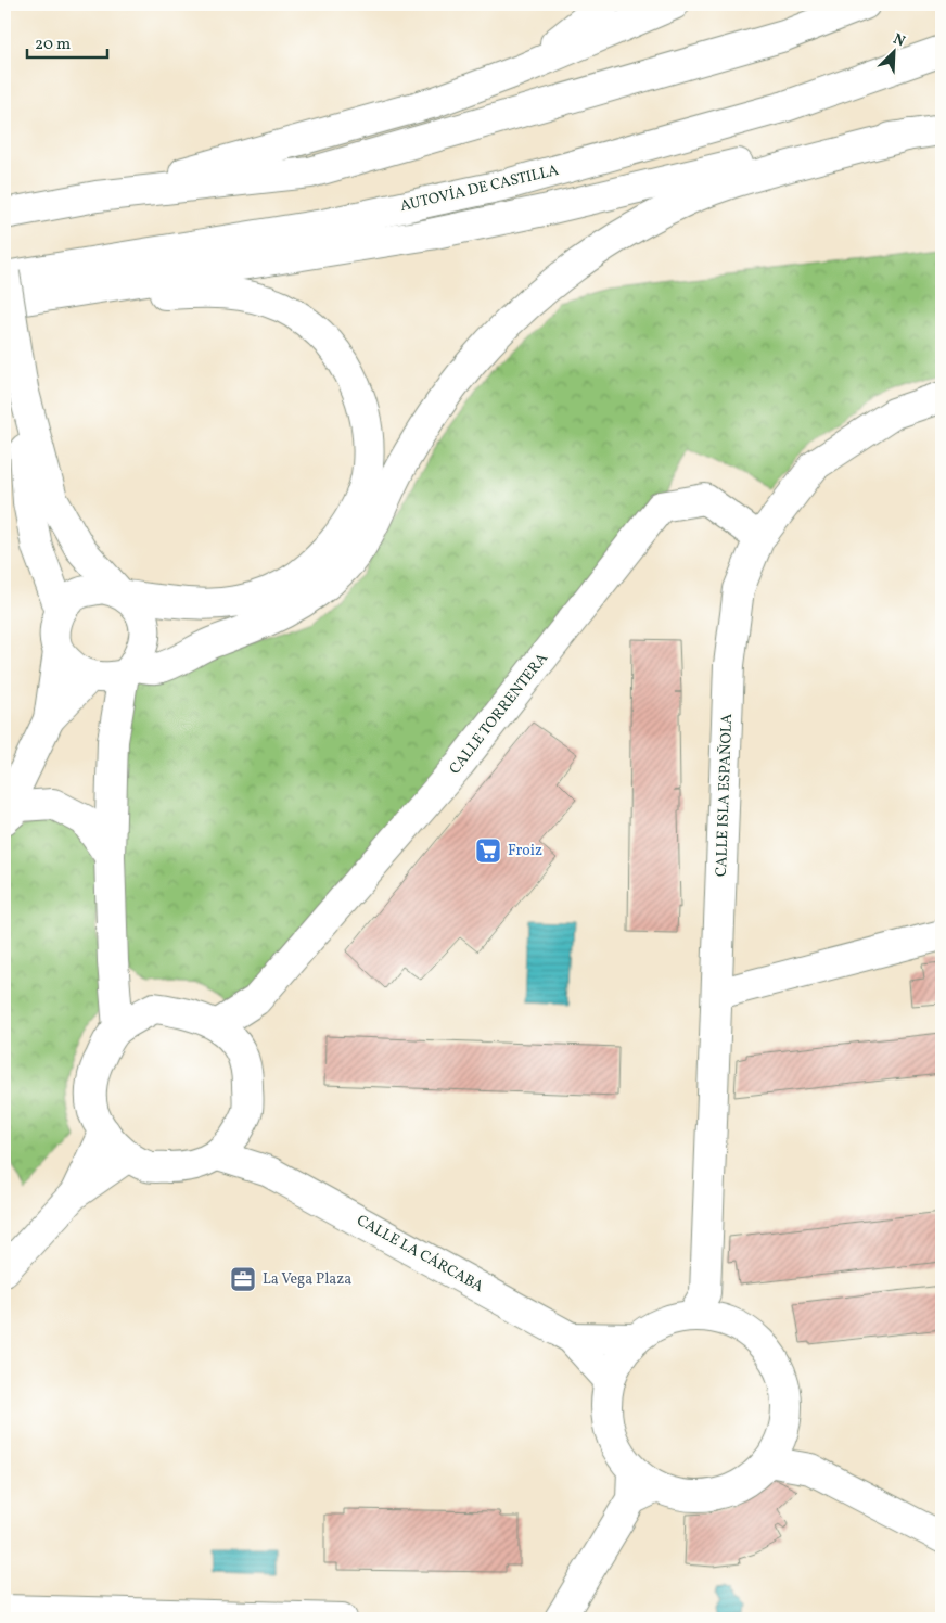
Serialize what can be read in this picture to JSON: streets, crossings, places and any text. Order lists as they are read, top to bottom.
{
  "streets": {
    "main road": [
      "AUTOVÍA DE CASTILLA",
      "CALLE TORRENTERA",
      "CALLE ISLA ESPAÑOLA",
      "CALLE LA CÁRCABA"
    ]
  },
  "crossings": [
    ["CALLE TORRENTERA", "CALLE ISLA ESPAÑOLA"],
    ["CALLE TORRENTERA", "CALLE LA CÁRCABA"],
    ["CALLE ISLA ESPAÑOLA", "CALLE LA CÁRCABA"]
  ],
  "places": {
    "supermarket": ["Froiz"],
    "office": ["La Vega Plaza"]
  },
  "scale_bar": "20 m",
  "north": "top right"
}
